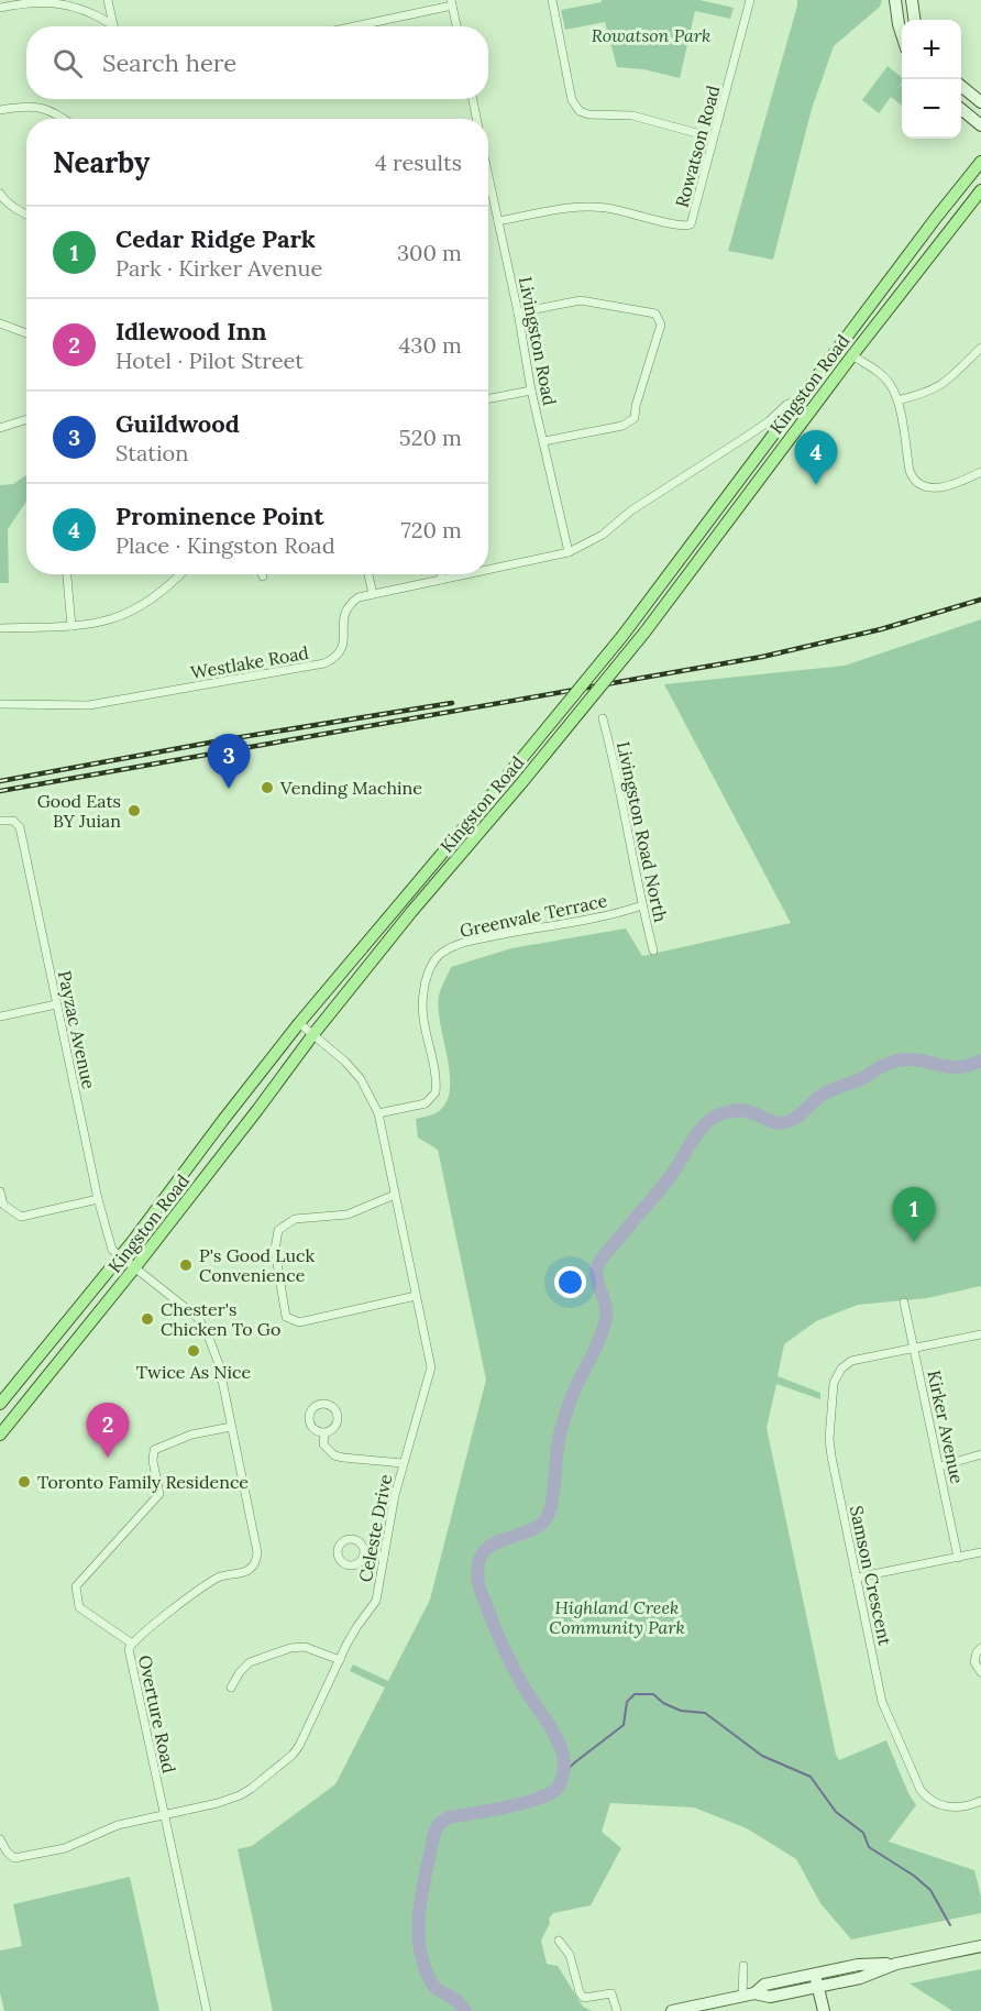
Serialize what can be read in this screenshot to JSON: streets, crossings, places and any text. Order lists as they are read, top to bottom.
{
  "streets": {
    "main road": ["Kingston Road"],
    "street": [
      "Rowatson Road",
      "Livingston Road",
      "Westlake Road",
      "Livingston Road North",
      "Greenvale Terrace",
      "Payzac Avenue",
      "Kirker Avenue",
      "Celeste Drive",
      "Samson Crescent",
      "Overture Road"
    ]
  },
  "crossings": [
    ["Rowatson Road", "Livingston Road"],
    ["Livingston Road", "Westlake Road"],
    ["Kingston Road", "Westlake Road"],
    ["Kingston Road", "Payzac Avenue"],
    ["Kingston Road", "Celeste Drive"],
    ["Kingston Road", "Overture Road"],
    ["Livingston Road North", "Greenvale Terrace"],
    ["Greenvale Terrace", "Celeste Drive"],
    ["Payzac Avenue", "Overture Road"],
    ["Kirker Avenue", "Samson Crescent"],
    ["Celeste Drive", "Overture Road"]
  ],
  "parks": ["Rowatson Park", "Highland Creek Community Park"],
  "places": [
    "Vending Machine",
    "Good Eats BY Juian",
    "P's Good Luck Convenience",
    "Chester's Chicken To Go",
    "Twice As Nice",
    "Toronto Family Residence"
  ],
  "page": {
    "map_buttons": ["+", "−"],
    "search": "Search here",
    "heading": ["Nearby", "4 results"],
    "list": [
      {
        "mark": "1",
        "name": "Cedar Ridge Park",
        "note": "Park · Kirker Avenue",
        "value": "300 m"
      },
      {
        "mark": "2",
        "name": "Idlewood Inn",
        "note": "Hotel · Pilot Street",
        "value": "430 m"
      },
      {
        "mark": "3",
        "name": "Guildwood",
        "note": "Station",
        "value": "520 m"
      },
      {
        "mark": "4",
        "name": "Prominence Point",
        "note": "Place · Kingston Road",
        "value": "720 m"
      }
    ],
    "pins": [
      "4",
      "3",
      "1",
      "2"
    ]
  }
}
